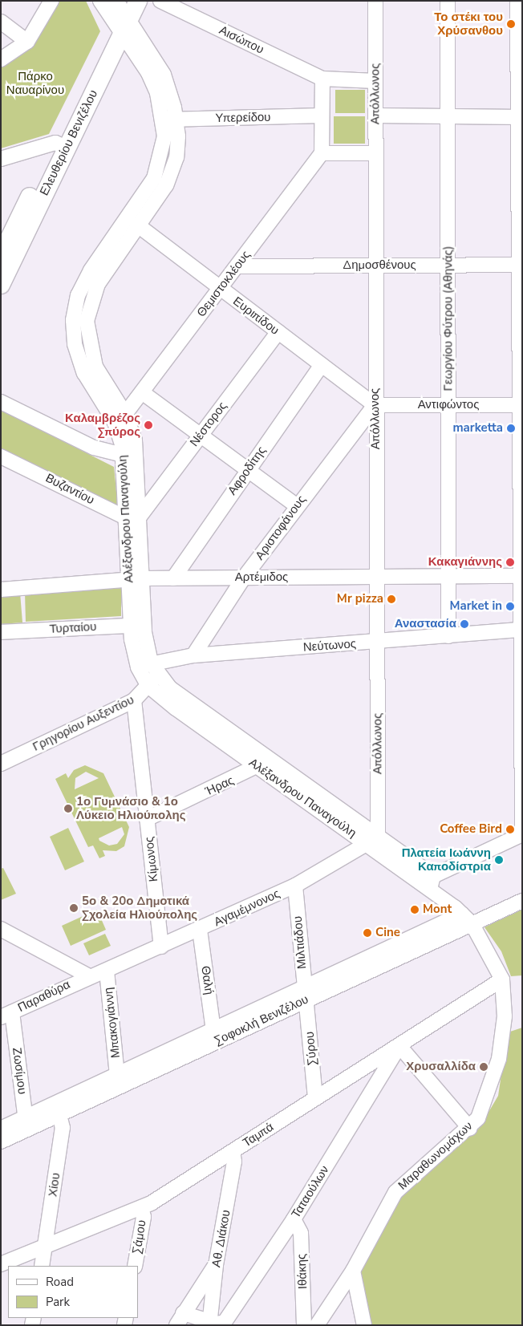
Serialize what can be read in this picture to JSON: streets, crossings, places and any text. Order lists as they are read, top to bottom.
{
  "streets": {
    "main road": ["Ελευθερίου Βενιζέλου"],
    "street": [
      "Αισώπου",
      "Απόλλωνος",
      "Υπερείδου",
      "Δημοσθένους",
      "Θεμιστοκλέους",
      "Ευριπίδου",
      "Γεωργίου Φύτρου (Αθηνάς)",
      "Αντιφώντος",
      "Νέστορος",
      "Αφροδίτης",
      "Βυζαντίου",
      "Αλέξανδρου Παναγούλη",
      "Αριστοφάνους",
      "Αρτέμιδος",
      "Τυρταίου",
      "Νεύτωνος",
      "Γρηγορίου Αυξεντίου",
      "Ήρας",
      "Κίμωνος",
      "Αγαμέμνονος",
      "Μιλτιάδου",
      "Θαλή",
      "Παραθύρα",
      "Σοφοκλή Βενιζέλου",
      "Μπακογιάννη",
      "Σύρου",
      "Ζωσίμου",
      "Ταμπά",
      "Μαραθωνομάχων",
      "Χίου",
      "Ταταούλων",
      "Σάμου",
      "Αθ. Διάκου",
      "Ιθάκης"
    ]
  },
  "crossings": [
    ["Απόλλωνος", "Δημοσθένους"],
    ["Απόλλωνος", "Ευριπίδου"],
    ["Απόλλωνος", "Αντιφώντος"],
    ["Απόλλωνος", "Αλέξανδρου Παναγούλη"],
    ["Απόλλωνος", "Αριστοφάνους"],
    ["Απόλλωνος", "Αρτέμιδος"],
    ["Απόλλωνος", "Νεύτωνος"],
    ["Απόλλωνος", "Αγαμέμνονος"],
    ["Υπερείδου", "Αλέξανδρου Παναγούλη"],
    ["Ελευθερίου Βενιζέλου", "Αλέξανδρου Παναγούλη"],
    ["Δημοσθένους", "Θεμιστοκλέους"],
    ["Δημοσθένους", "Γεωργίου Φύτρου (Αθηνάς)"],
    ["Θεμιστοκλέους", "Ευριπίδου"],
    ["Θεμιστοκλέους", "Αλέξανδρου Παναγούλη"],
    ["Ευριπίδου", "Αντιφώντος"],
    ["Ευριπίδου", "Νέστορος"],
    ["Ευριπίδου", "Αφροδίτης"],
    ["Ευριπίδου", "Αλέξανδρου Παναγούλη"],
    ["Ευριπίδου", "Αριστοφάνους"],
    ["Γεωργίου Φύτρου (Αθηνάς)", "Αντιφώντος"],
    ["Γεωργίου Φύτρου (Αθηνάς)", "Αρτέμιδος"],
    ["Γεωργίου Φύτρου (Αθηνάς)", "Νεύτωνος"],
    ["Αντιφώντος", "Αριστοφάνους"],
    ["Νέστορος", "Βυζαντίου"],
    ["Νέστορος", "Αλέξανδρου Παναγούλη"],
    ["Αφροδίτης", "Αρτέμιδος"],
    ["Βυζαντίου", "Αλέξανδρου Παναγούλη"],
    ["Αλέξανδρου Παναγούλη", "Αρτέμιδος"],
    ["Αλέξανδρου Παναγούλη", "Τυρταίου"],
    ["Αλέξανδρου Παναγούλη", "Νεύτωνος"],
    ["Αλέξανδρου Παναγούλη", "Γρηγορίου Αυξεντίου"],
    ["Αλέξανδρου Παναγούλη", "Ήρας"],
    ["Αλέξανδρου Παναγούλη", "Αγαμέμνονος"],
    ["Αλέξανδρου Παναγούλη", "Σοφοκλή Βενιζέλου"],
    ["Αλέξανδρου Παναγούλη", "Μαραθωνομάχων"],
    ["Αριστοφάνους", "Αρτέμιδος"],
    ["Αριστοφάνους", "Νεύτωνος"],
    ["Γρηγορίου Αυξεντίου", "Κίμωνος"],
    ["Ήρας", "Κίμωνος"],
    ["Κίμωνος", "Αγαμέμνονος"],
    ["Αγαμέμνονος", "Μιλτιάδου"],
    ["Αγαμέμνονος", "Θαλή"],
    ["Αγαμέμνονος", "Παραθύρα"],
    ["Αγαμέμνονος", "Μπακογιάννη"],
    ["Μιλτιάδου", "Σοφοκλή Βενιζέλου"],
    ["Μιλτιάδου", "Σύρου"],
    ["Θαλή", "Σοφοκλή Βενιζέλου"],
    ["Παραθύρα", "Ζωσίμου"],
    ["Σοφοκλή Βενιζέλου", "Μπακογιάννη"],
    ["Σοφοκλή Βενιζέλου", "Σύρου"],
    ["Σοφοκλή Βενιζέλου", "Ζωσίμου"],
    ["Σοφοκλή Βενιζέλου", "Μαραθωνομάχων"],
    ["Σοφοκλή Βενιζέλου", "Χίου"],
    ["Σύρου", "Ταμπά"],
    ["Ταμπά", "Μαραθωνομάχων"],
    ["Ταμπά", "Χίου"],
    ["Ταμπά", "Ταταούλων"],
    ["Ταμπά", "Σάμου"],
    ["Ταμπά", "Αθ. Διάκου"],
    ["Ταταούλων", "Αθ. Διάκου"],
    ["Ταταούλων", "Ιθάκης"]
  ],
  "parks": ["Πάρκο Ναυαρίνου"],
  "places": [
    "Το στέκι του Χρύσανθου",
    "Καλαμβρέζος Σπύρος",
    "marketta",
    "Κακαγιάννης",
    "Mr pizza",
    "Market in",
    "Αναστασία",
    "1ο Γυμνάσιο & 1ο Λύκειο Ηλιούπολης",
    "Coffee Bird",
    "Πλατεία Ιωάννη Καποδίστρια",
    "5ο & 20ο Δημοτικά Σχολεία Ηλιούπολης",
    "Mont",
    "Cine",
    "Χρυσαλλίδα"
  ],
  "legend": ["Road", "Park"]
}
